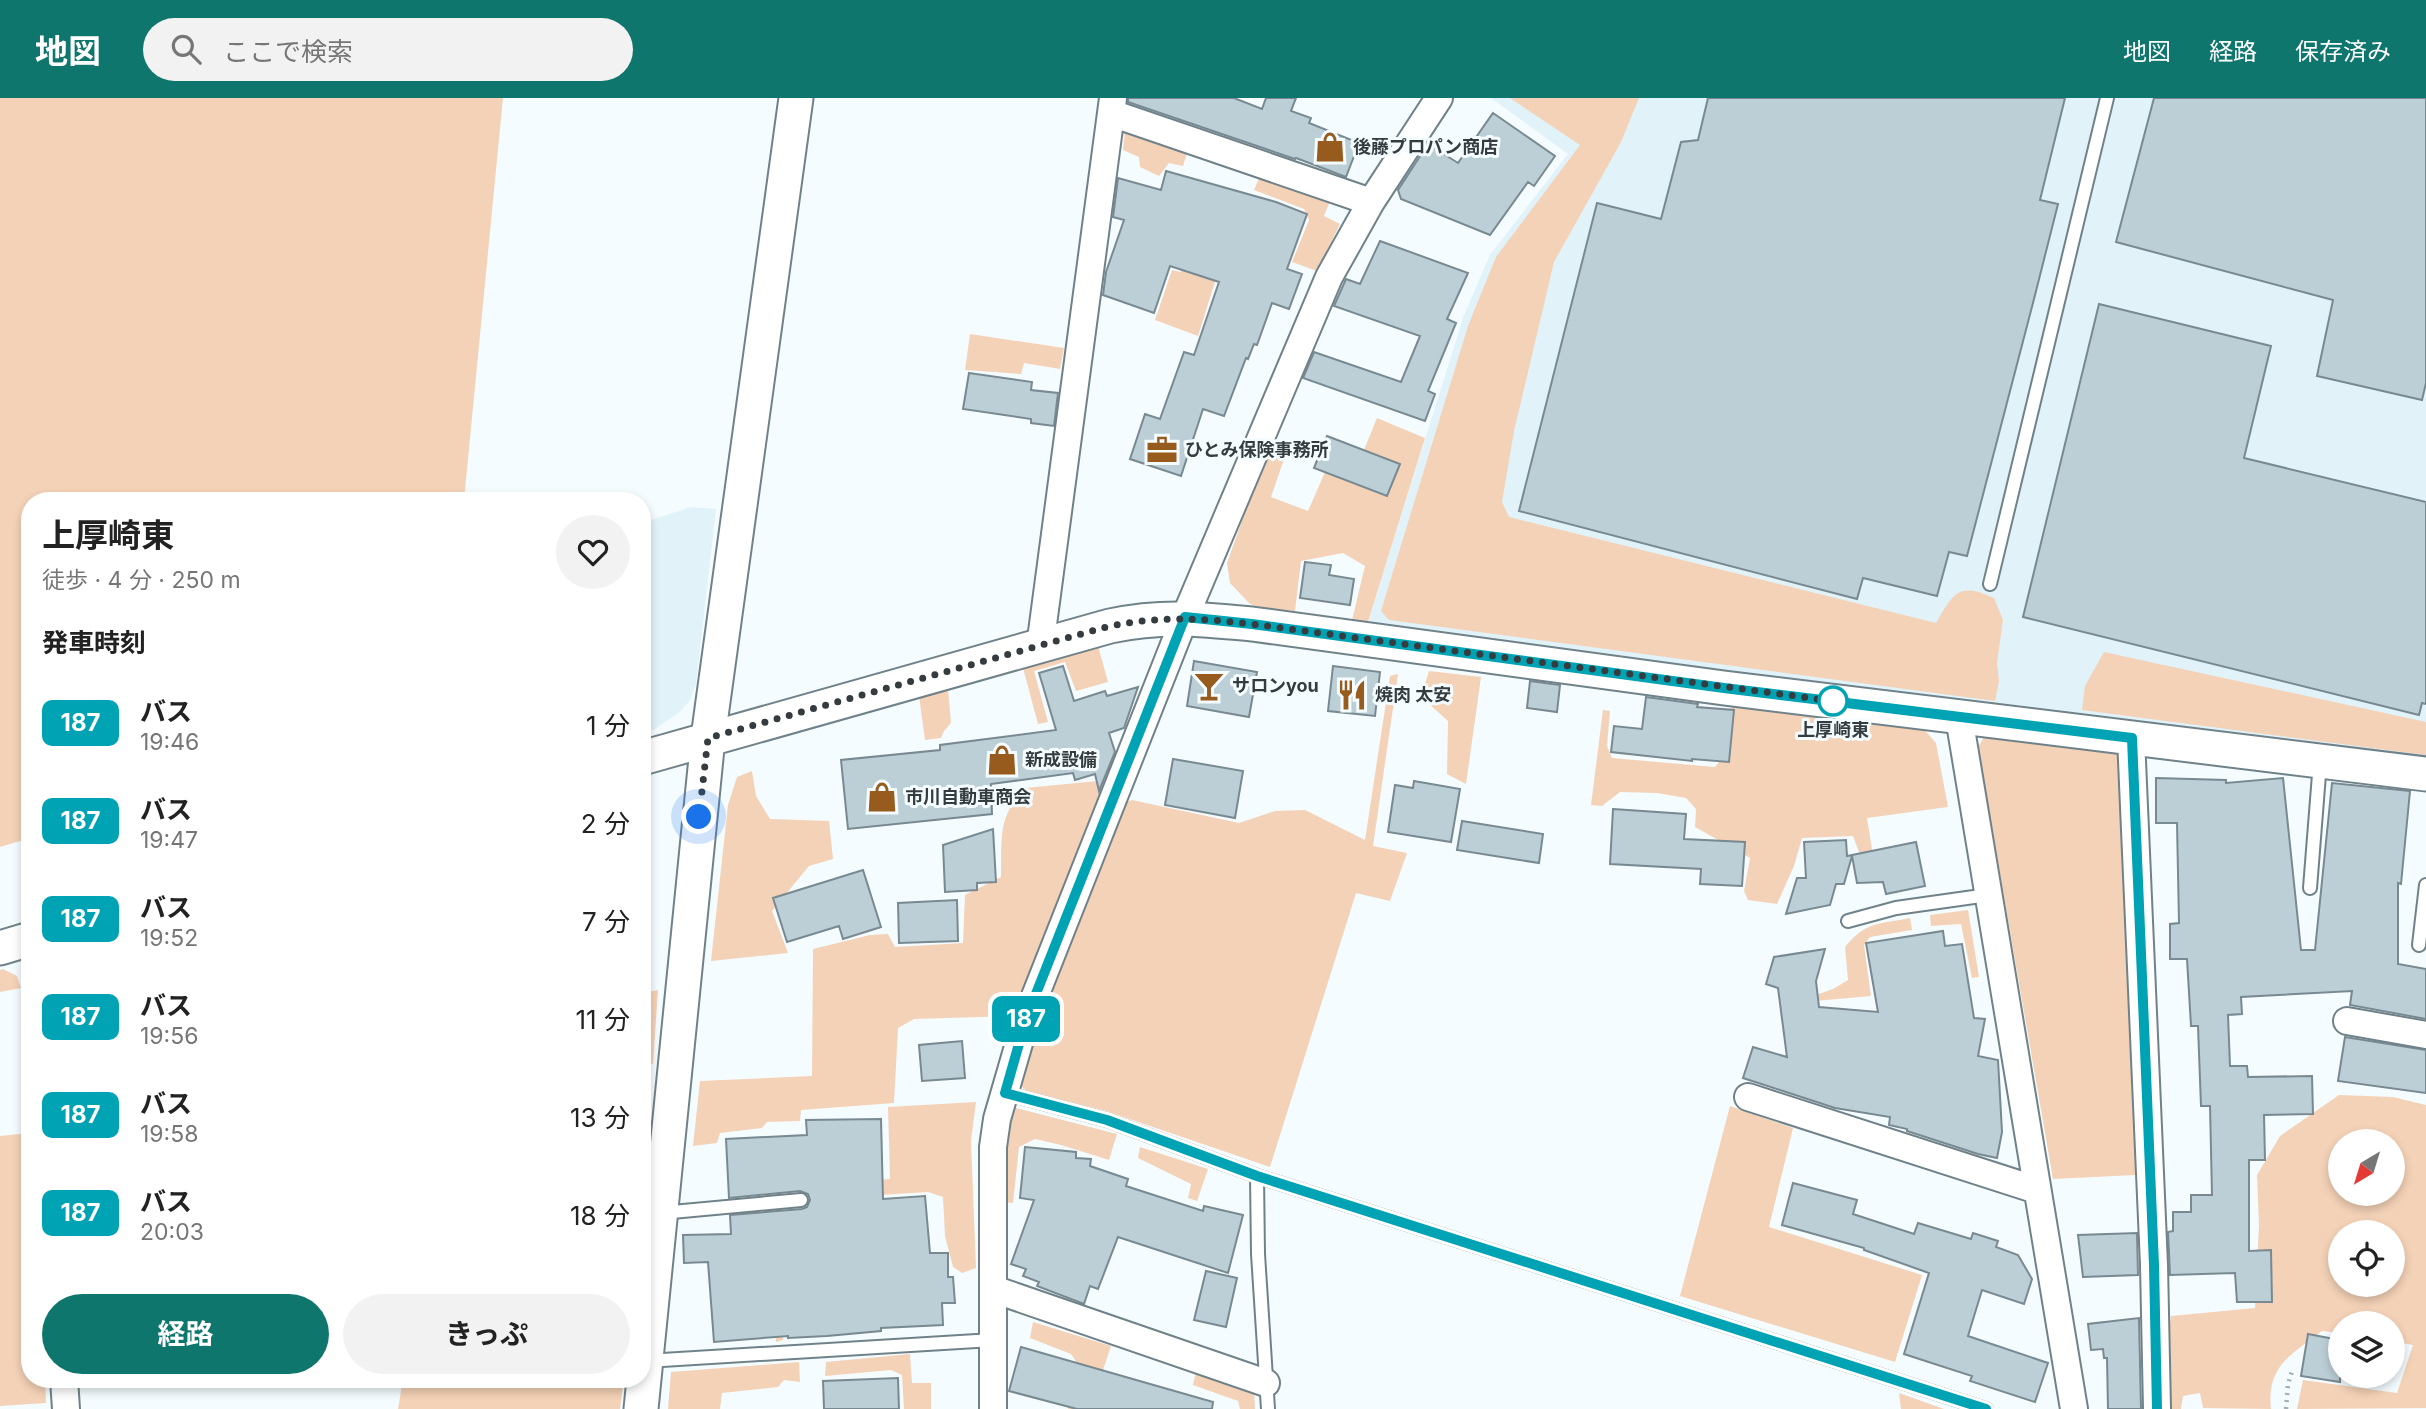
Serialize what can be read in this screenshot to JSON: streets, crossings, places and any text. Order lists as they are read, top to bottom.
{
  "places": {
    "shop": ["後藤プロパン商店", "新成設備", "市川自動車商会"],
    "office": ["ひとみ保険事務所"],
    "bar": ["サロンyou"],
    "restaurant": ["焼肉 太安"],
    "other": ["上厚崎東"]
  },
  "lines": ["bus line 187"],
  "north": "bottom left",
  "page": {
    "header": "地図",
    "search": "ここで検索",
    "nav": ["地図", "経路", "保存済み"],
    "on_map": "187",
    "heading": [
      ["上厚崎東", "徒歩 · 4 分 · 250 m"],
      "発車時刻"
    ],
    "list": [
      {
        "mark": "187",
        "name": "バス",
        "note": "19:46",
        "value": "1 分"
      },
      {
        "mark": "187",
        "name": "バス",
        "note": "19:47",
        "value": "2 分"
      },
      {
        "mark": "187",
        "name": "バス",
        "note": "19:52",
        "value": "7 分"
      },
      {
        "mark": "187",
        "name": "バス",
        "note": "19:56",
        "value": "11 分"
      },
      {
        "mark": "187",
        "name": "バス",
        "note": "19:58",
        "value": "13 分"
      },
      {
        "mark": "187",
        "name": "バス",
        "note": "20:03",
        "value": "18 分"
      }
    ],
    "buttons": ["経路", "きっぷ"]
  }
}
